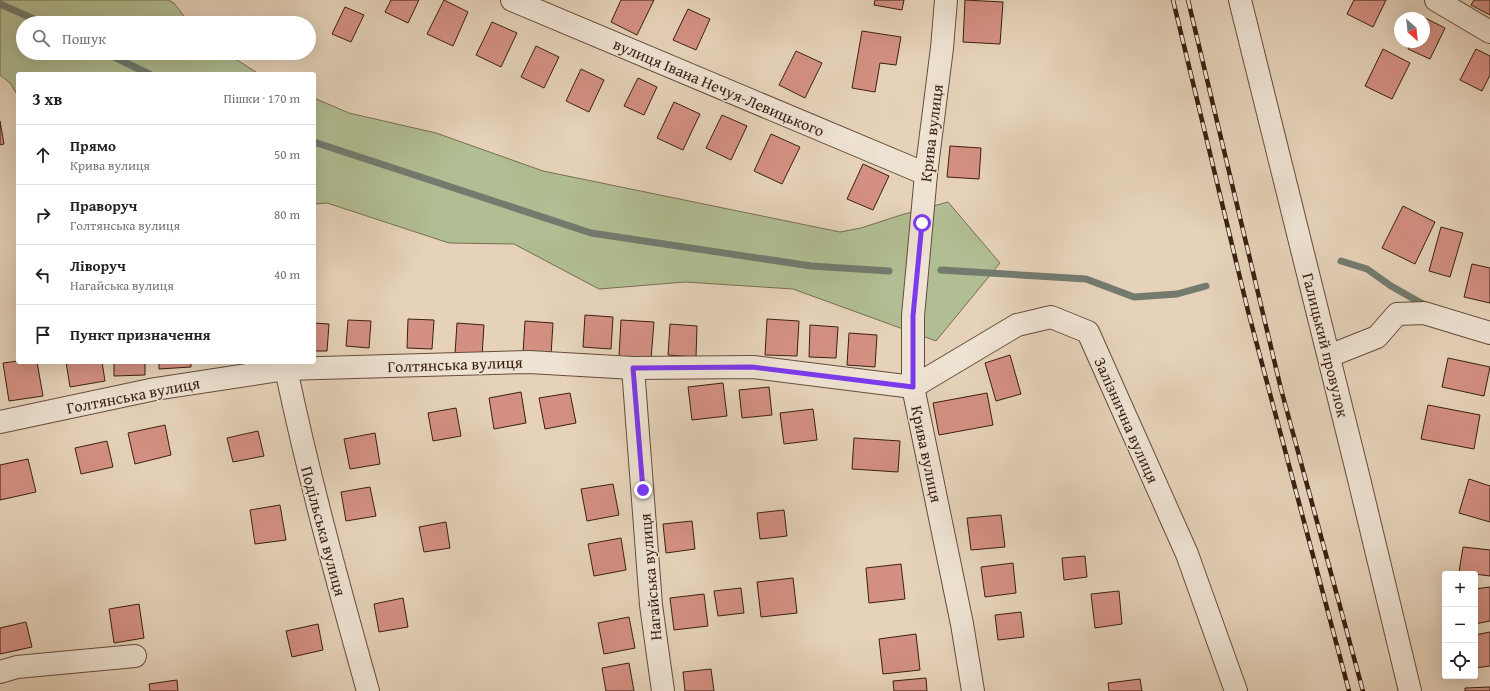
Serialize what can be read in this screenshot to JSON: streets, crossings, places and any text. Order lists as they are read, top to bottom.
{
  "streets": {
    "street": [
      "вулиця Івана Нечуя-Левицького",
      "Крива вулиця",
      "Галицький провулок",
      "Голтянська вулиця",
      "Залізнична вулиця",
      "Подільська вулиця",
      "Нагайська вулиця"
    ]
  },
  "crossings": [
    ["вулиця Івана Нечуя-Левицького", "Крива вулиця"],
    ["Крива вулиця", "Голтянська вулиця"],
    ["Крива вулиця", "Залізнична вулиця"],
    ["Голтянська вулиця", "Залізнична вулиця"],
    ["Голтянська вулиця", "Подільська вулиця"],
    ["Голтянська вулиця", "Нагайська вулиця"]
  ],
  "north": "bottom right",
  "page": {
    "search": "Пошук",
    "heading": ["3 хв", "Пішки · 170 m"],
    "list": [
      ["Прямо", "Крива вулиця", "50 m"],
      ["Праворуч", "Голтянська вулиця", "80 m"],
      ["Ліворуч", "Нагайська вулиця", "40 m"],
      "Пункт призначення"
    ],
    "map_buttons": ["+", "−"]
  }
}
